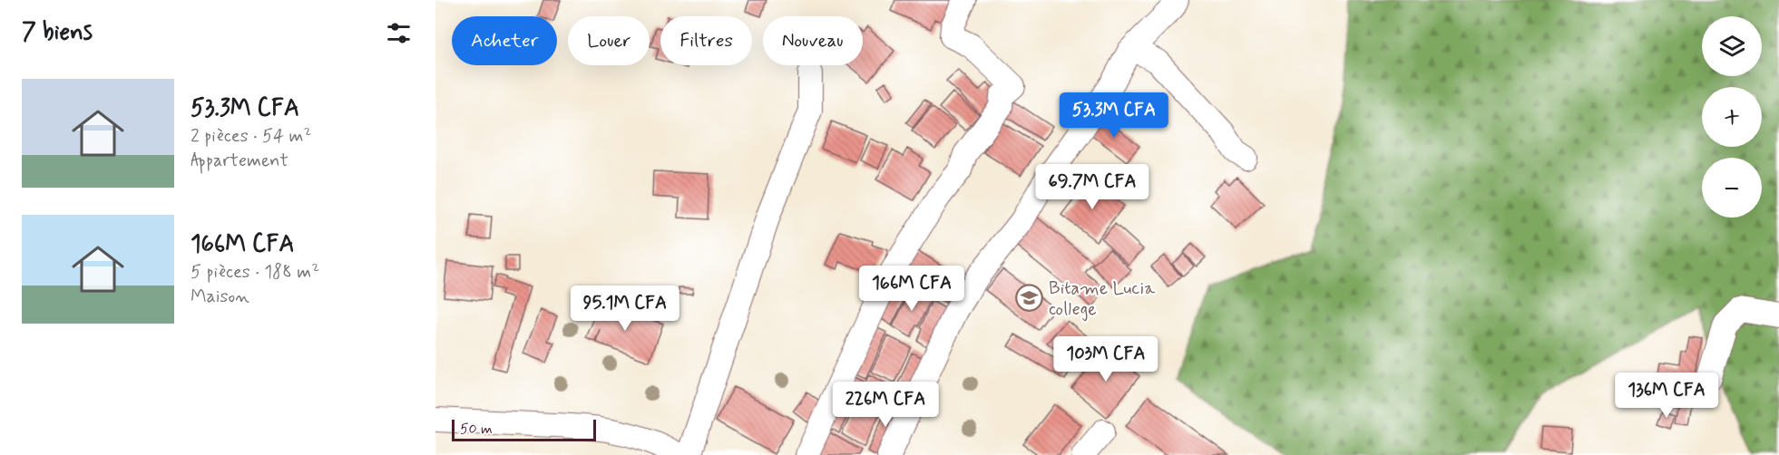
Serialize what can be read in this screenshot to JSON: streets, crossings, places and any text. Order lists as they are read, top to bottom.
{
  "places": {
    "school or university": ["Bitame Lucia college"]
  },
  "scale_bar": "50 m",
  "page": {
    "heading": "7 biens",
    "map_buttons": ["+", "−"],
    "chip": [
      "Acheter",
      "Louer",
      "Filtres",
      "Nouveau"
    ],
    "list": [
      {
        "name": "53.3M CFA",
        "note": "2 pièces · 54 m² · Appartement"
      },
      {
        "name": "166M CFA",
        "note": "5 pièces · 188 m² · Maison"
      }
    ],
    "price": [
      "53.3M CFA",
      "69.7M CFA",
      "166M CFA",
      "95.1M CFA",
      "103M CFA",
      "136M CFA",
      "226M CFA"
    ],
    "scale": "50 m"
  }
}
